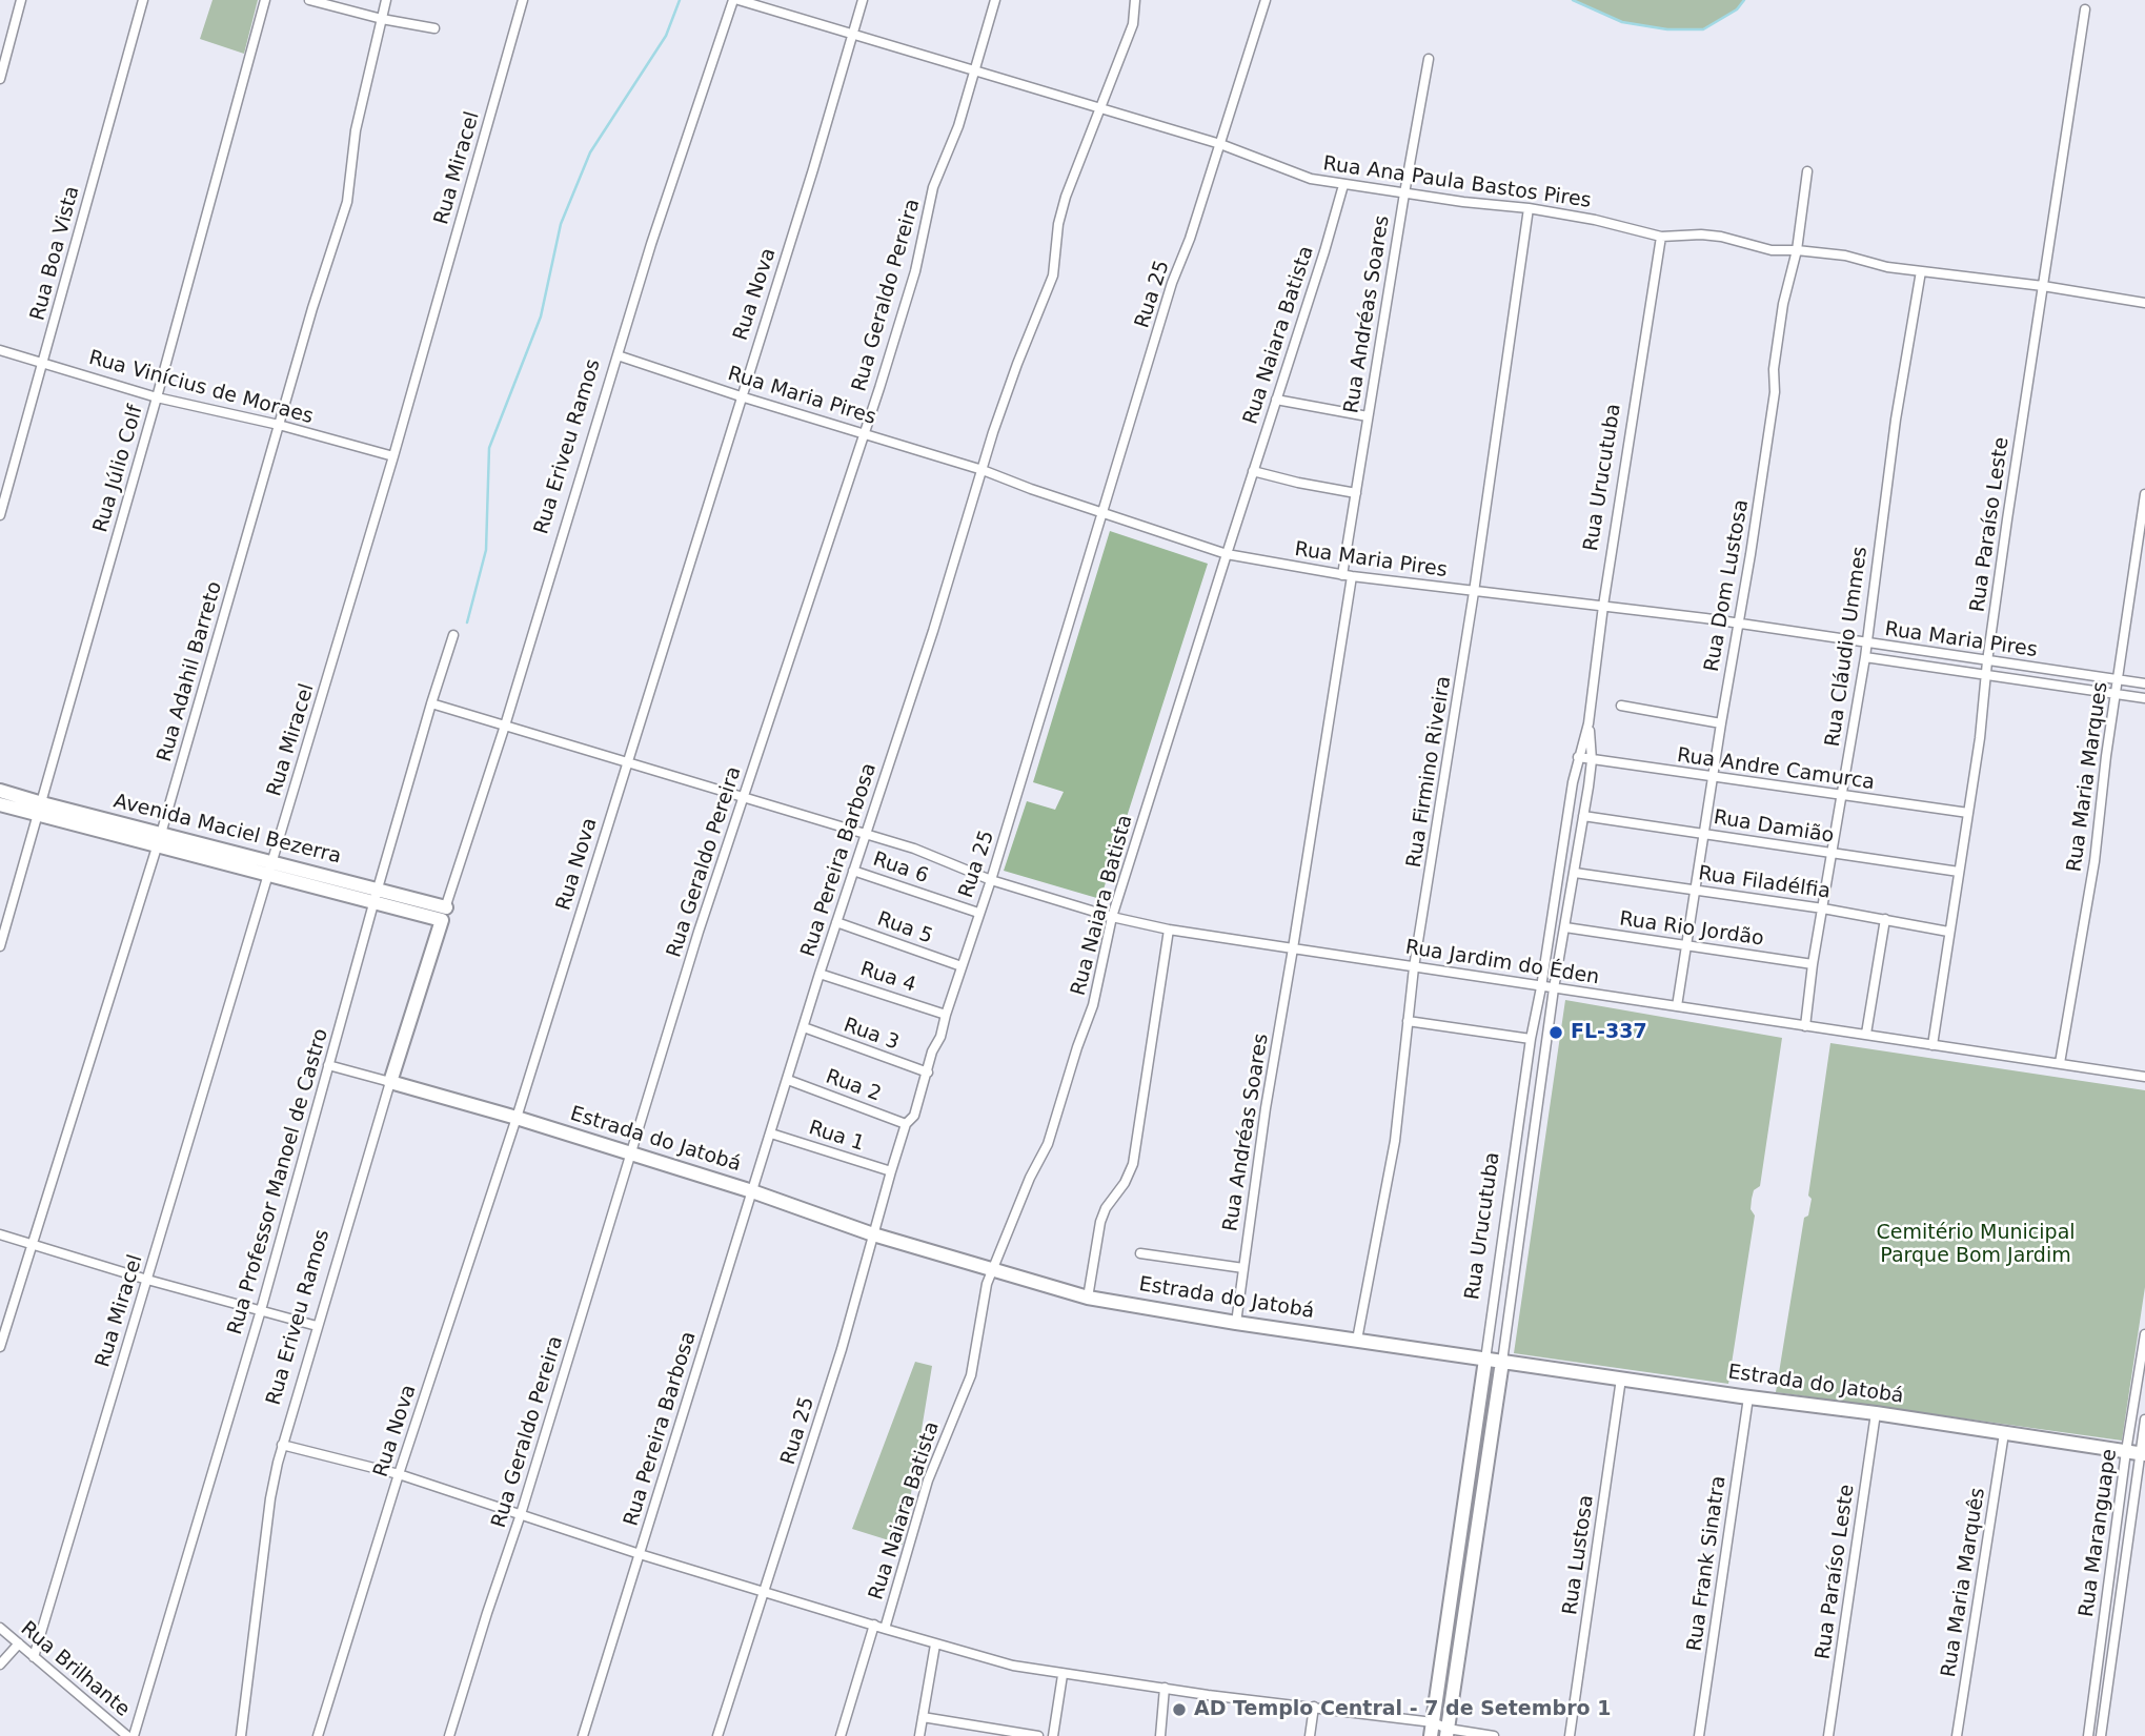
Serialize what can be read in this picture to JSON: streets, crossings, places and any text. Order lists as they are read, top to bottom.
{
  "streets": {
    "street": [
      "Rua Miracel",
      "Rua Ana Paula Bastos Pires",
      "Rua Boa Vista",
      "Rua Nova",
      "Rua 25",
      "Rua Geraldo Pereira",
      "Rua Andréas Soares",
      "Rua Naiara Batista",
      "Rua Vinícius de Moraes",
      "Rua Maria Pires",
      "Rua Eriveu Ramos",
      "Rua Júlio Colf",
      "Rua Urucutuba",
      "Rua Paraíso Leste",
      "Rua Dom Lustosa",
      "Rua Cláudio Ummes",
      "Rua Adahil Barreto",
      "Rua Andre Camurca",
      "Rua Firmino Riveira",
      "Rua Maria Marques",
      "Rua Damião",
      "Avenida Maciel Bezerra",
      "Rua Pereira Barbosa",
      "Rua 6",
      "Rua Filadélfia",
      "Rua 5",
      "Rua Rio Jordão",
      "Rua Jardim do Éden",
      "Rua 4",
      "Rua 3",
      "Rua 2",
      "Rua 1",
      "Estrada do Jatobá",
      "Rua Professor Manoel de Castro",
      "Rua Maranguape",
      "Rua Lustosa",
      "Rua Frank Sinatra",
      "Rua Maria Marquês",
      "Rua Brilhante"
    ]
  },
  "crossings": [
    ["Rua Miracel", "Rua Vinícius de Moraes"],
    ["Rua Miracel", "Avenida Maciel Bezerra"],
    ["Rua Miracel", "Rua Brilhante"],
    ["Rua Ana Paula Bastos Pires", "Rua Nova"],
    ["Rua Ana Paula Bastos Pires", "Rua 25"],
    ["Rua Ana Paula Bastos Pires", "Rua Geraldo Pereira"],
    ["Rua Ana Paula Bastos Pires", "Rua Andréas Soares"],
    ["Rua Ana Paula Bastos Pires", "Rua Naiara Batista"],
    ["Rua Ana Paula Bastos Pires", "Rua Eriveu Ramos"],
    ["Rua Ana Paula Bastos Pires", "Rua Urucutuba"],
    ["Rua Ana Paula Bastos Pires", "Rua Paraíso Leste"],
    ["Rua Ana Paula Bastos Pires", "Rua Dom Lustosa"],
    ["Rua Ana Paula Bastos Pires", "Rua Cláudio Ummes"],
    ["Rua Ana Paula Bastos Pires", "Rua Firmino Riveira"],
    ["Rua Ana Paula Bastos Pires", "Rua Pereira Barbosa"],
    ["Rua Boa Vista", "Rua Vinícius de Moraes"],
    ["Rua Nova", "Rua Maria Pires"],
    ["Rua Nova", "Rua Jardim do Éden"],
    ["Rua Nova", "Estrada do Jatobá"],
    ["Rua 25", "Rua Maria Pires"],
    ["Rua 25", "Rua 6"],
    ["Rua 25", "Rua 5"],
    ["Rua 25", "Rua Jardim do Éden"],
    ["Rua 25", "Rua 4"],
    ["Rua 25", "Rua 3"],
    ["Rua 25", "Rua 2"],
    ["Rua 25", "Rua 1"],
    ["Rua 25", "Estrada do Jatobá"],
    ["Rua Geraldo Pereira", "Rua Maria Pires"],
    ["Rua Geraldo Pereira", "Rua Jardim do Éden"],
    ["Rua Geraldo Pereira", "Estrada do Jatobá"],
    ["Rua Andréas Soares", "Rua Maria Pires"],
    ["Rua Andréas Soares", "Rua Jardim do Éden"],
    ["Rua Andréas Soares", "Estrada do Jatobá"],
    ["Rua Naiara Batista", "Rua Maria Pires"],
    ["Rua Naiara Batista", "Rua Jardim do Éden"],
    ["Rua Naiara Batista", "Estrada do Jatobá"],
    ["Rua Vinícius de Moraes", "Rua Júlio Colf"],
    ["Rua Vinícius de Moraes", "Rua Adahil Barreto"],
    ["Rua Maria Pires", "Rua Eriveu Ramos"],
    ["Rua Maria Pires", "Rua Urucutuba"],
    ["Rua Maria Pires", "Rua Paraíso Leste"],
    ["Rua Maria Pires", "Rua Dom Lustosa"],
    ["Rua Maria Pires", "Rua Cláudio Ummes"],
    ["Rua Maria Pires", "Rua Firmino Riveira"],
    ["Rua Maria Pires", "Rua Maria Marques"],
    ["Rua Maria Pires", "Rua Pereira Barbosa"],
    ["Rua Eriveu Ramos", "Avenida Maciel Bezerra"],
    ["Rua Eriveu Ramos", "Rua Jardim do Éden"],
    ["Rua Eriveu Ramos", "Estrada do Jatobá"],
    ["Rua Júlio Colf", "Avenida Maciel Bezerra"],
    ["Rua Urucutuba", "Rua Andre Camurca"],
    ["Rua Urucutuba", "Rua Damião"],
    ["Rua Urucutuba", "Rua Filadélfia"],
    ["Rua Urucutuba", "Rua Rio Jordão"],
    ["Rua Urucutuba", "Rua Jardim do Éden"],
    ["Rua Urucutuba", "Estrada do Jatobá"],
    ["Rua Paraíso Leste", "Rua Andre Camurca"],
    ["Rua Paraíso Leste", "Rua Damião"],
    ["Rua Paraíso Leste", "Rua Filadélfia"],
    ["Rua Paraíso Leste", "Rua Jardim do Éden"],
    ["Rua Paraíso Leste", "Estrada do Jatobá"],
    ["Rua Dom Lustosa", "Rua Andre Camurca"],
    ["Rua Dom Lustosa", "Rua Damião"],
    ["Rua Dom Lustosa", "Rua Filadélfia"],
    ["Rua Dom Lustosa", "Rua Rio Jordão"],
    ["Rua Dom Lustosa", "Rua Jardim do Éden"],
    ["Rua Cláudio Ummes", "Rua Andre Camurca"],
    ["Rua Cláudio Ummes", "Rua Damião"],
    ["Rua Cláudio Ummes", "Rua Filadélfia"],
    ["Rua Cláudio Ummes", "Rua Rio Jordão"],
    ["Rua Cláudio Ummes", "Rua Jardim do Éden"],
    ["Rua Adahil Barreto", "Avenida Maciel Bezerra"],
    ["Rua Firmino Riveira", "Rua Jardim do Éden"],
    ["Rua Firmino Riveira", "Estrada do Jatobá"],
    ["Rua Maria Marques", "Rua Jardim do Éden"],
    ["Avenida Maciel Bezerra", "Rua Professor Manoel de Castro"],
    ["Rua Pereira Barbosa", "Rua 6"],
    ["Rua Pereira Barbosa", "Rua 5"],
    ["Rua Pereira Barbosa", "Rua Jardim do Éden"],
    ["Rua Pereira Barbosa", "Rua 4"],
    ["Rua Pereira Barbosa", "Rua 3"],
    ["Rua Pereira Barbosa", "Rua 2"],
    ["Rua Pereira Barbosa", "Rua 1"],
    ["Rua Pereira Barbosa", "Estrada do Jatobá"],
    ["Rua Jardim do Éden", "Rua Professor Manoel de Castro"],
    ["Estrada do Jatobá", "Rua Professor Manoel de Castro"],
    ["Estrada do Jatobá", "Rua Maranguape"],
    ["Estrada do Jatobá", "Rua Lustosa"],
    ["Estrada do Jatobá", "Rua Frank Sinatra"],
    ["Estrada do Jatobá", "Rua Maria Marquês"]
  ],
  "parks": ["Cemitério Municipal Parque Bom Jardim"],
  "places": ["FL-337", "AD Templo Central - 7 de Setembro 1"]
}
